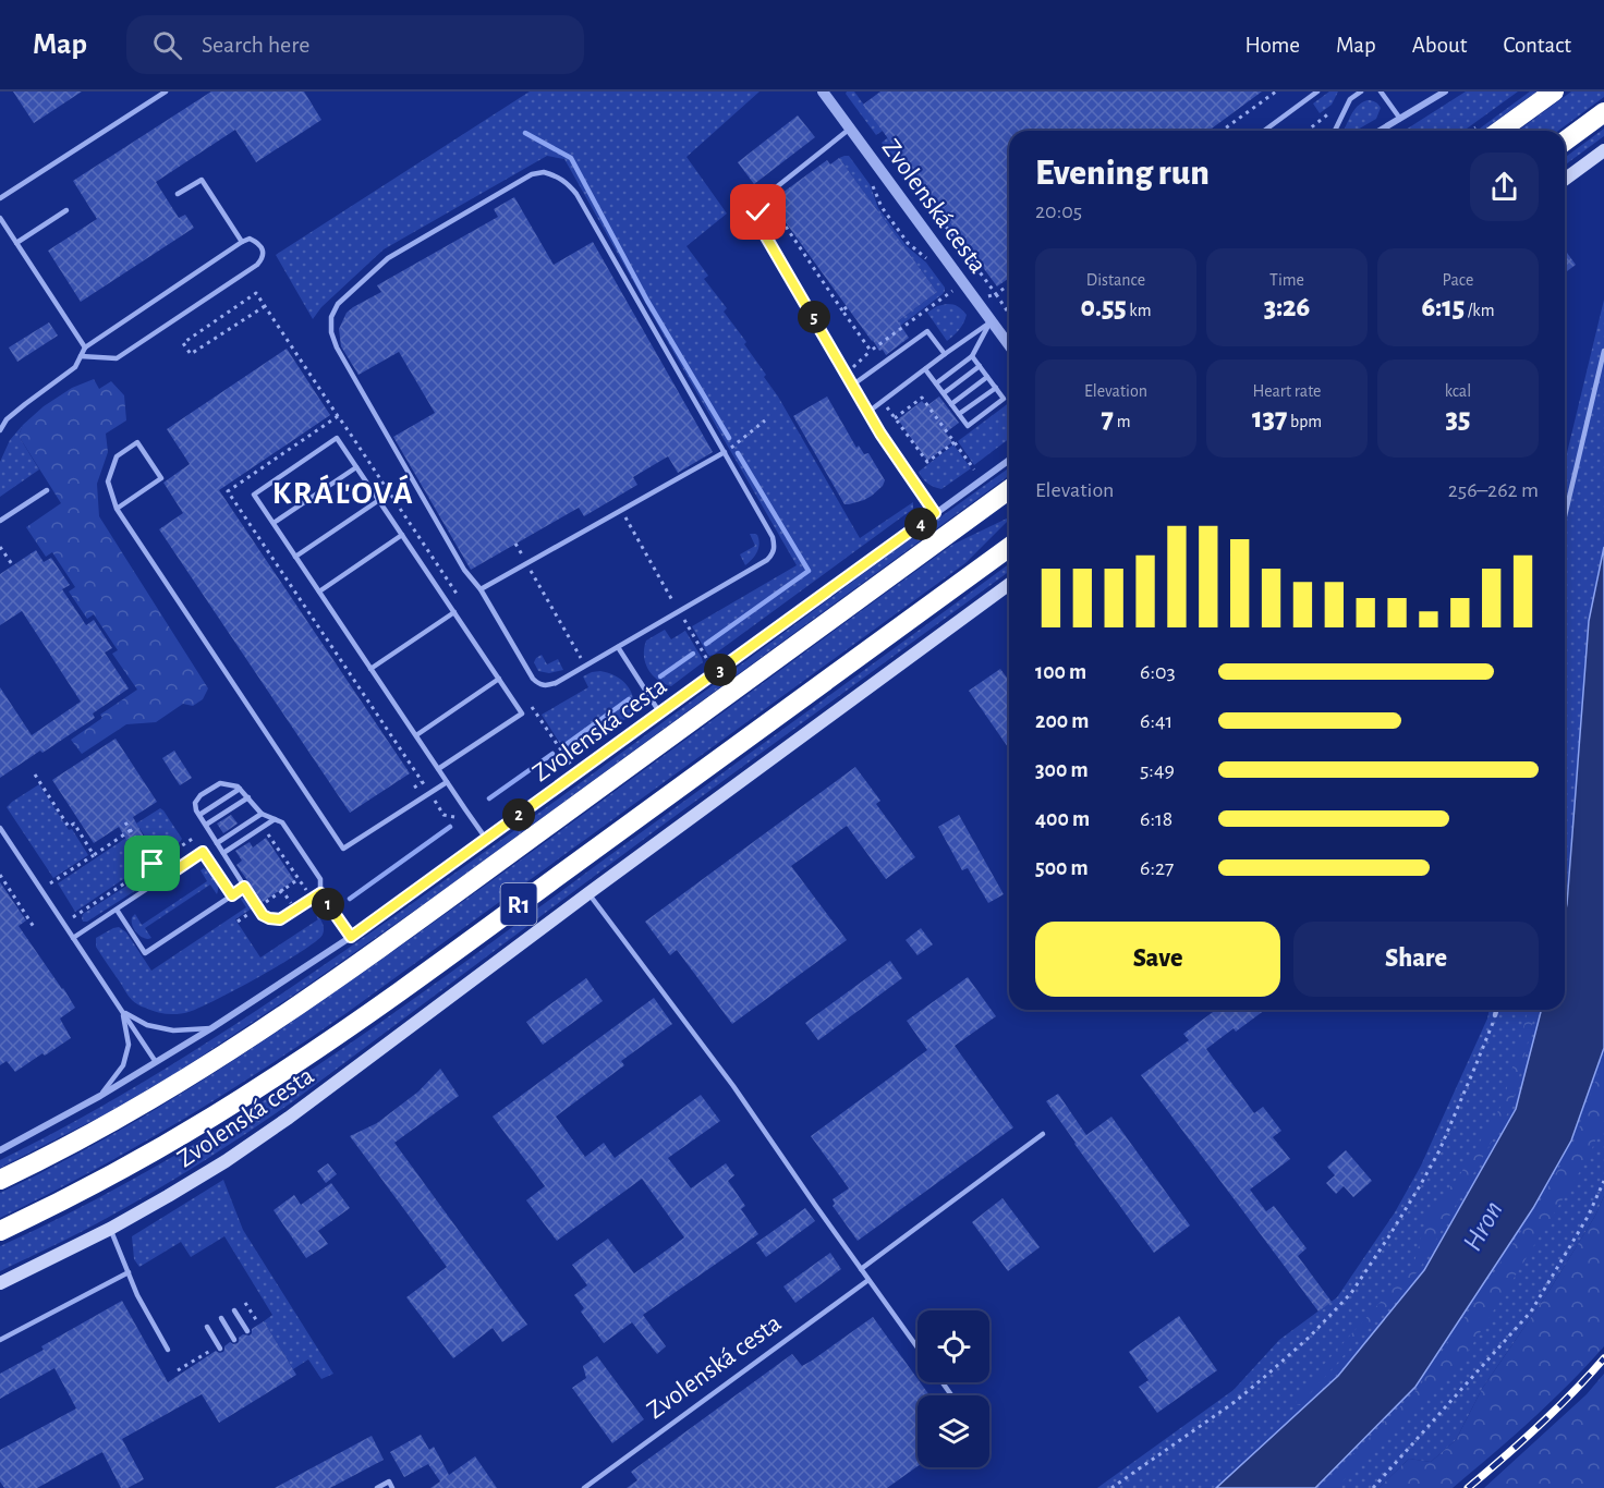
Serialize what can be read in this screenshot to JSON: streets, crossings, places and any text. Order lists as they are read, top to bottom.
{
  "streets": {
    "highway": ["R1"],
    "main road": ["Zvolenská cesta"]
  },
  "districts": ["KRÁĽOVÁ"],
  "water": ["Hron"],
  "page": {
    "header": "Map",
    "search": "Search here",
    "nav": [
      "Home",
      "Map",
      "About",
      "Contact"
    ],
    "heading": ["Evening run", "20:05"],
    "stats": [
      ["Distance", "0.55 km"],
      ["Time", "3:26"],
      ["Pace", "6:15 /km"],
      ["Elevation", "7 m"],
      ["Heart rate", "137 bpm"],
      ["kcal", "35"]
    ],
    "pins": [
      "5",
      "4",
      "3",
      "2",
      "1"
    ],
    "chart": ["Elevation", "256–262 m"],
    "list": [
      {
        "name": "100 m",
        "note": "6:03"
      },
      {
        "name": "200 m",
        "note": "6:41"
      },
      {
        "name": "300 m",
        "note": "5:49"
      },
      {
        "name": "400 m",
        "note": "6:18"
      },
      {
        "name": "500 m",
        "note": "6:27"
      }
    ],
    "buttons": ["Save", "Share"]
  }
}
